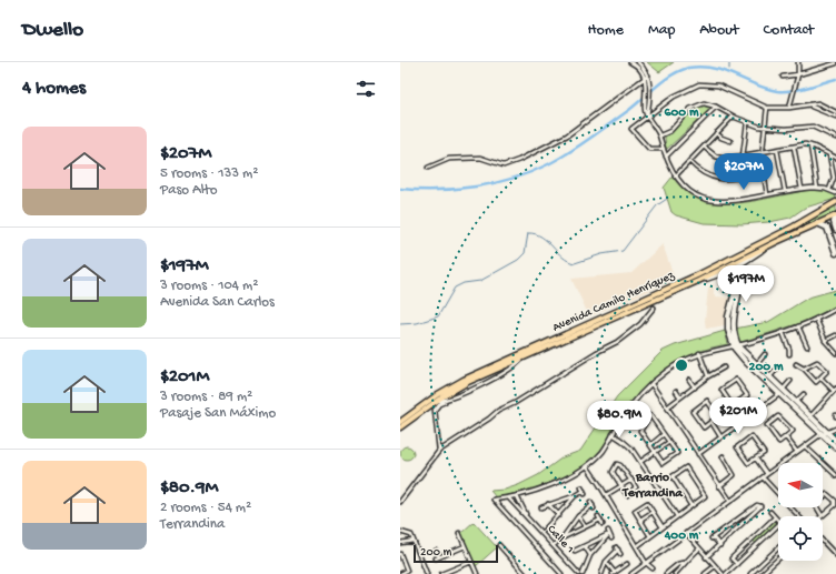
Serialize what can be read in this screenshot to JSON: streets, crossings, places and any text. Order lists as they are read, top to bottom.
{
  "streets": {
    "main road": ["Avenida Camilo Henríquez"],
    "street": ["Calle 1"]
  },
  "districts": ["Barrio Terrandina"],
  "scale_bar": "200 m",
  "north": "left",
  "page": {
    "header": "Dwello",
    "nav": [
      "Home",
      "Map",
      "About",
      "Contact"
    ],
    "heading": "4 homes",
    "list": [
      {
        "name": "$207M",
        "note": "5 rooms · 133 m² · Paso Alto"
      },
      {
        "name": "$197M",
        "note": "3 rooms · 104 m² · Avenida San Carlos"
      },
      {
        "name": "$201M",
        "note": "3 rooms · 89 m² · Pasaje San Máximo"
      },
      {
        "name": "$80.9M",
        "note": "2 rooms · 54 m² · Terrandina"
      }
    ],
    "price": [
      "$207M",
      "$197M",
      "$201M",
      "$80.9M"
    ],
    "scale": "200 m"
  },
  "rings": ["600 m", "200 m", "400 m"]
}
